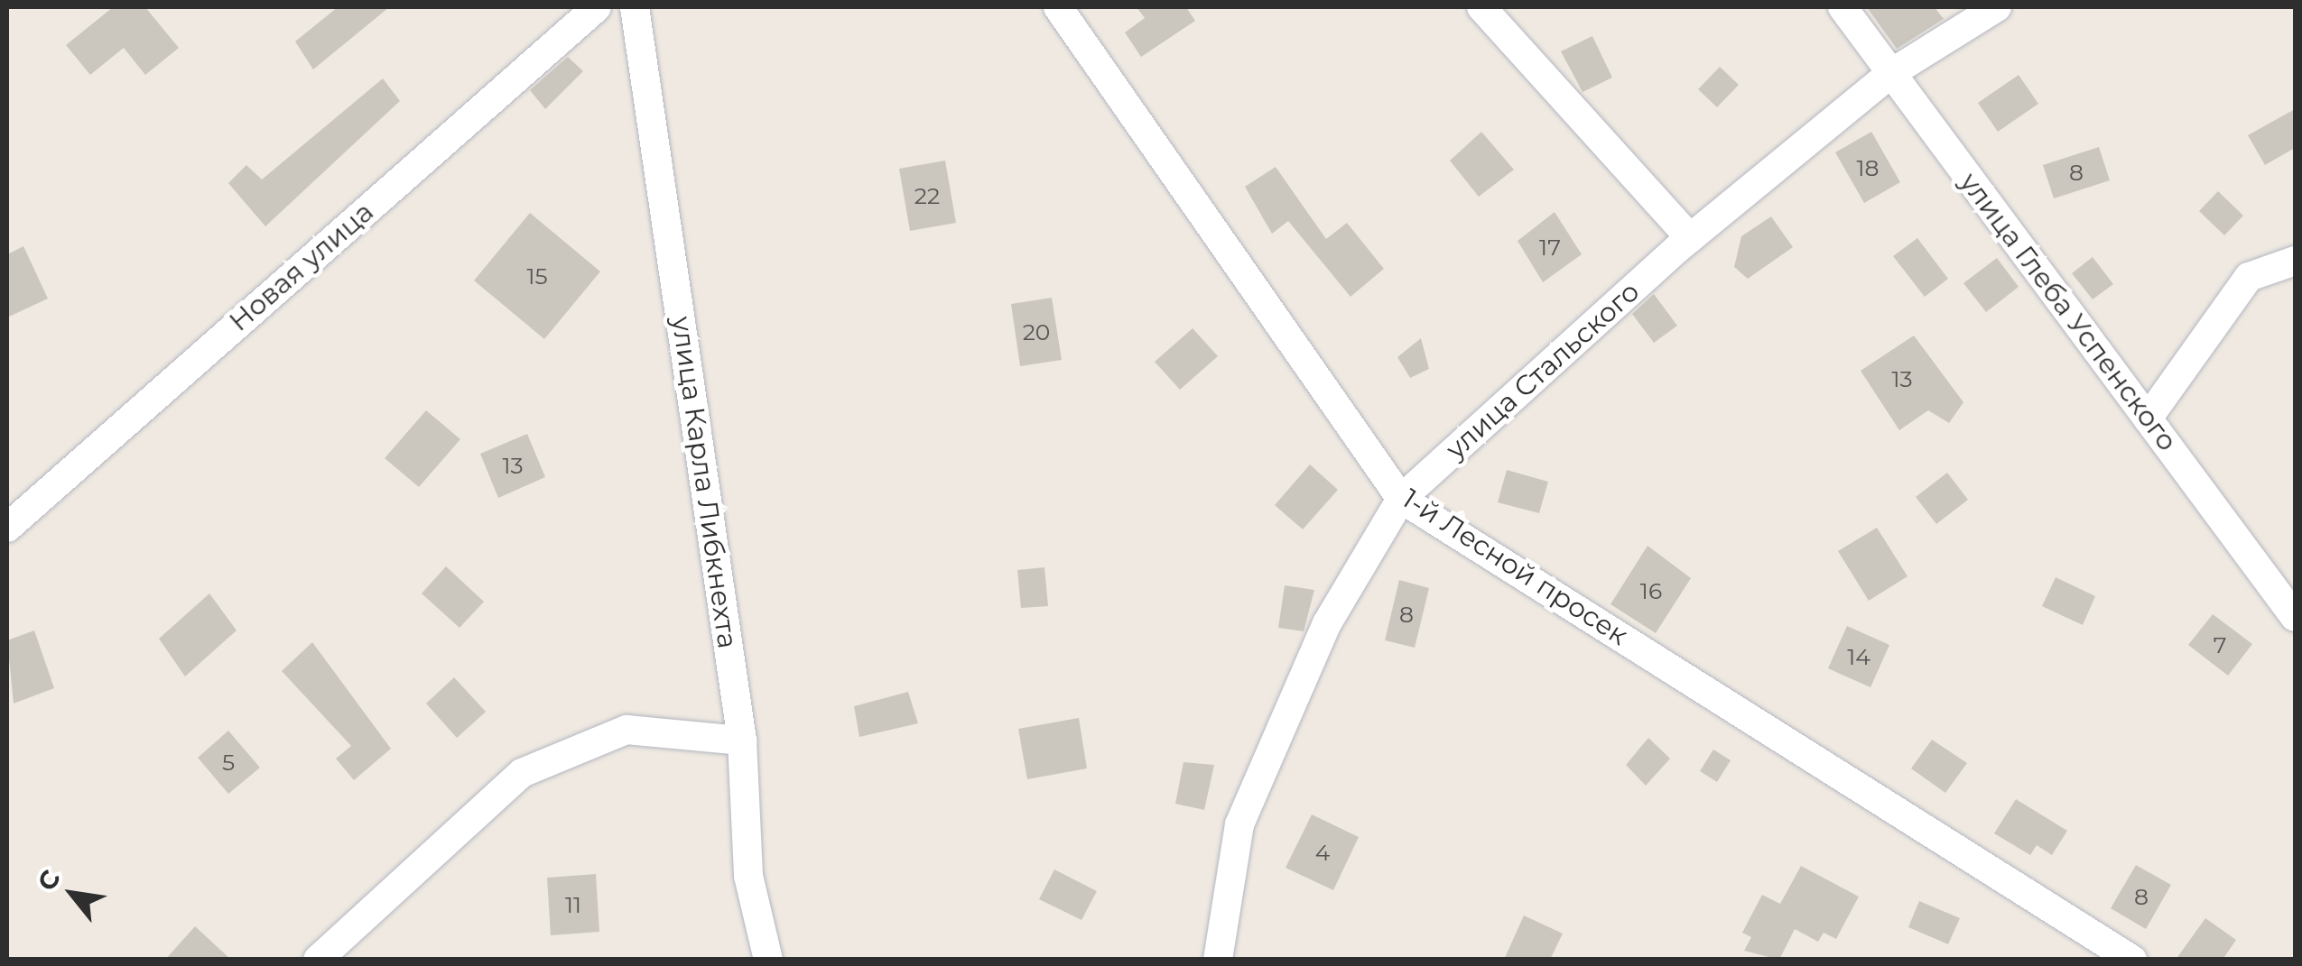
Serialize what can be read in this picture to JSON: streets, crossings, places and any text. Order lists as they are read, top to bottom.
{
  "streets": {
    "street": [
      "Новая улица",
      "улица Глеба Успенского",
      "улица Стальского",
      "улица Карла Либкнехта",
      "1-й Лесной просек"
    ]
  },
  "crossings": [
    ["улица Глеба Успенского", "улица Стальского"],
    ["улица Стальского", "1-й Лесной просек"]
  ],
  "house_numbers": [
    "18",
    "8",
    "22",
    "17",
    "15",
    "20",
    "13",
    "13",
    "16",
    "8",
    "7",
    "14",
    "5",
    "4",
    "8",
    "11"
  ],
  "north": "top left"
}
